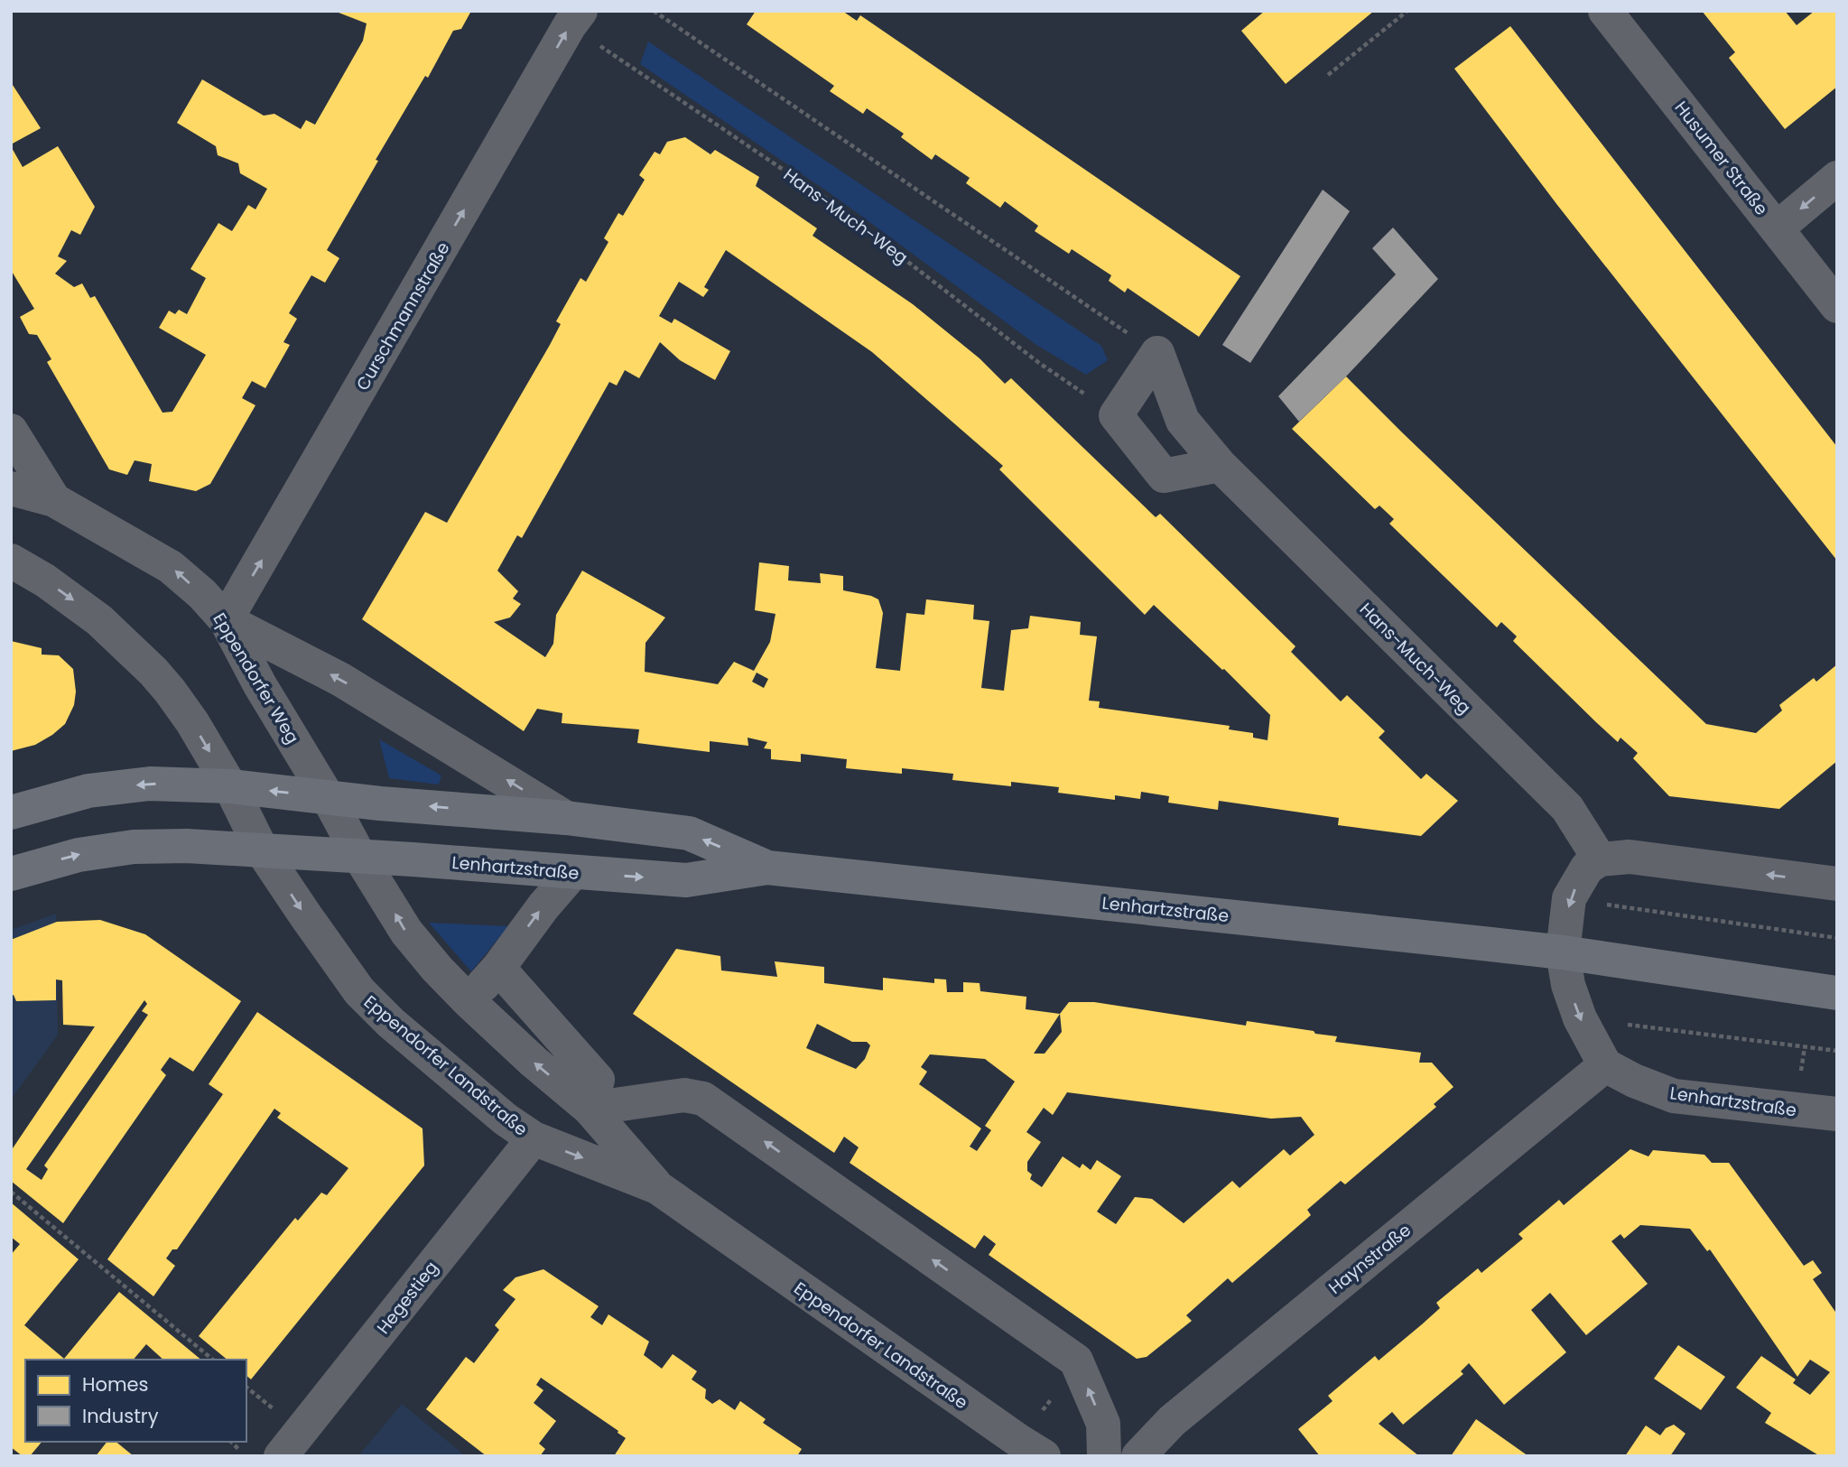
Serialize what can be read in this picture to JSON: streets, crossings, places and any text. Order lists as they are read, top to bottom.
{
  "streets": {
    "main road": ["Lenhartzstraße"],
    "street": [
      "Husumer Straße",
      "Hans-Much-Weg",
      "Curschmannstraße",
      "Eppendorfer Weg",
      "Eppendorfer Landstraße",
      "Haynstraße",
      "Hegestieg"
    ]
  },
  "crossings": [
    ["Hans-Much-Weg", "Curschmannstraße"],
    ["Curschmannstraße", "Eppendorfer Weg"],
    ["Eppendorfer Weg", "Lenhartzstraße"],
    ["Eppendorfer Weg", "Eppendorfer Landstraße"],
    ["Lenhartzstraße", "Eppendorfer Landstraße"],
    ["Lenhartzstraße", "Haynstraße"],
    ["Eppendorfer Landstraße", "Hegestieg"]
  ],
  "one_way": ["Curschmannstraße"],
  "legend": ["Homes", "Industry"]
}
